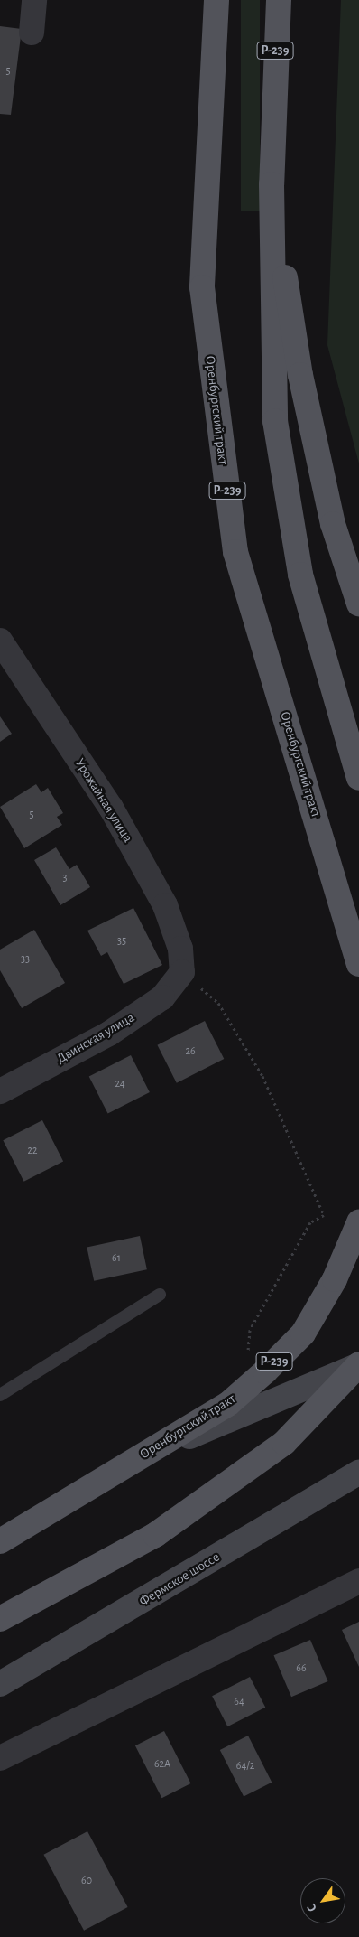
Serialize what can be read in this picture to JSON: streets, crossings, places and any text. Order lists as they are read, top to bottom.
{
  "streets": {
    "main road": ["Р-239", "Оренбургский тракт", "Фермское шоссе"],
    "street": ["Урожайная улица", "Двинская улица"]
  },
  "crossings": [
    ["Урожайная улица", "Двинская улица"]
  ],
  "house_numbers": [
    "5",
    "5",
    "3",
    "35",
    "33",
    "26",
    "24",
    "22",
    "61",
    "66",
    "64",
    "62А",
    "64/2",
    "60"
  ],
  "north": "bottom left"
}
